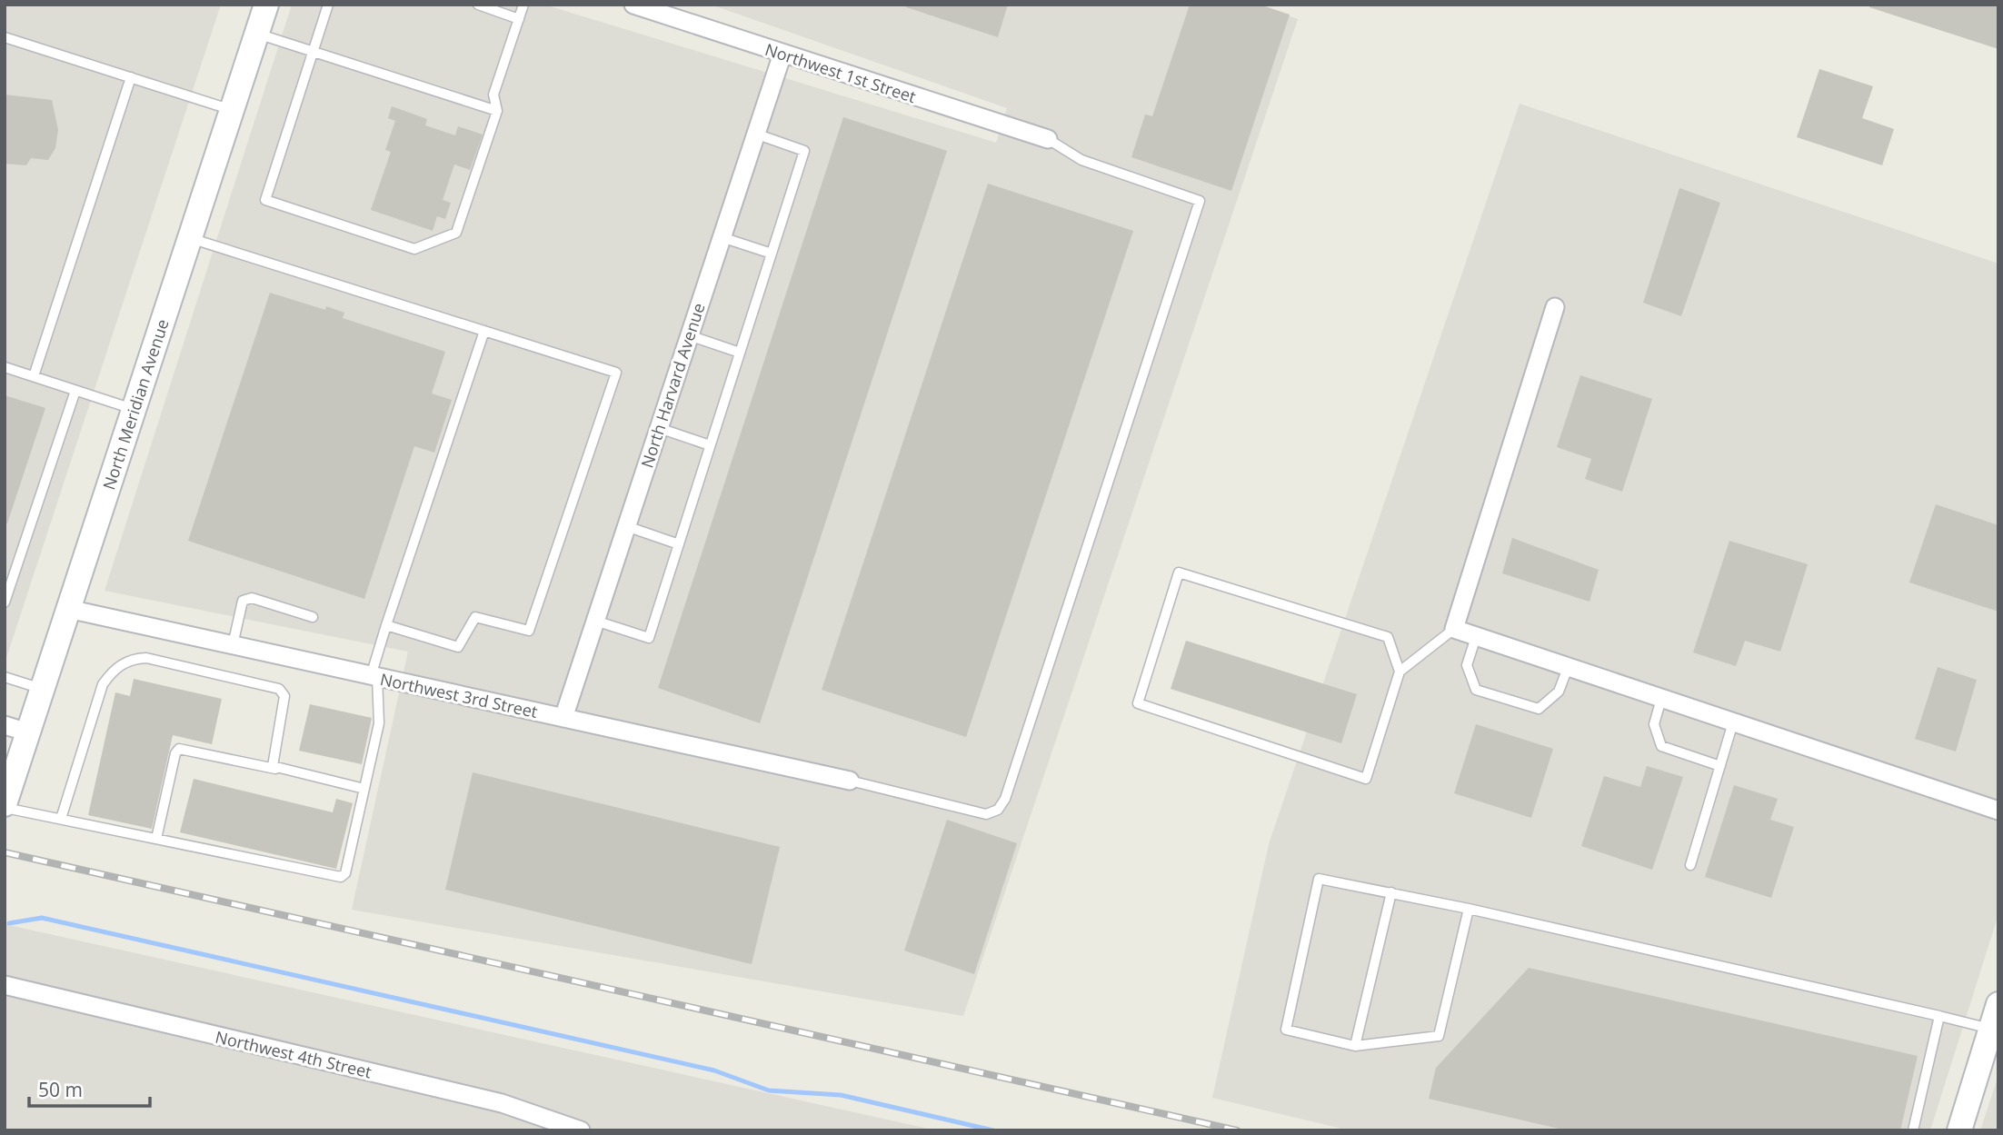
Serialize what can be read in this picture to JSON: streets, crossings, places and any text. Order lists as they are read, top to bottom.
{
  "streets": {
    "main road": ["North Meridian Avenue"],
    "street": [
      "Northwest 1st Street",
      "North Harvard Avenue",
      "Northwest 3rd Street",
      "Northwest 4th Street"
    ]
  },
  "crossings": [
    ["Northwest 1st Street", "North Harvard Avenue"],
    ["North Harvard Avenue", "Northwest 3rd Street"],
    ["North Meridian Avenue", "Northwest 3rd Street"]
  ],
  "scale_bar": "50 m"
}
